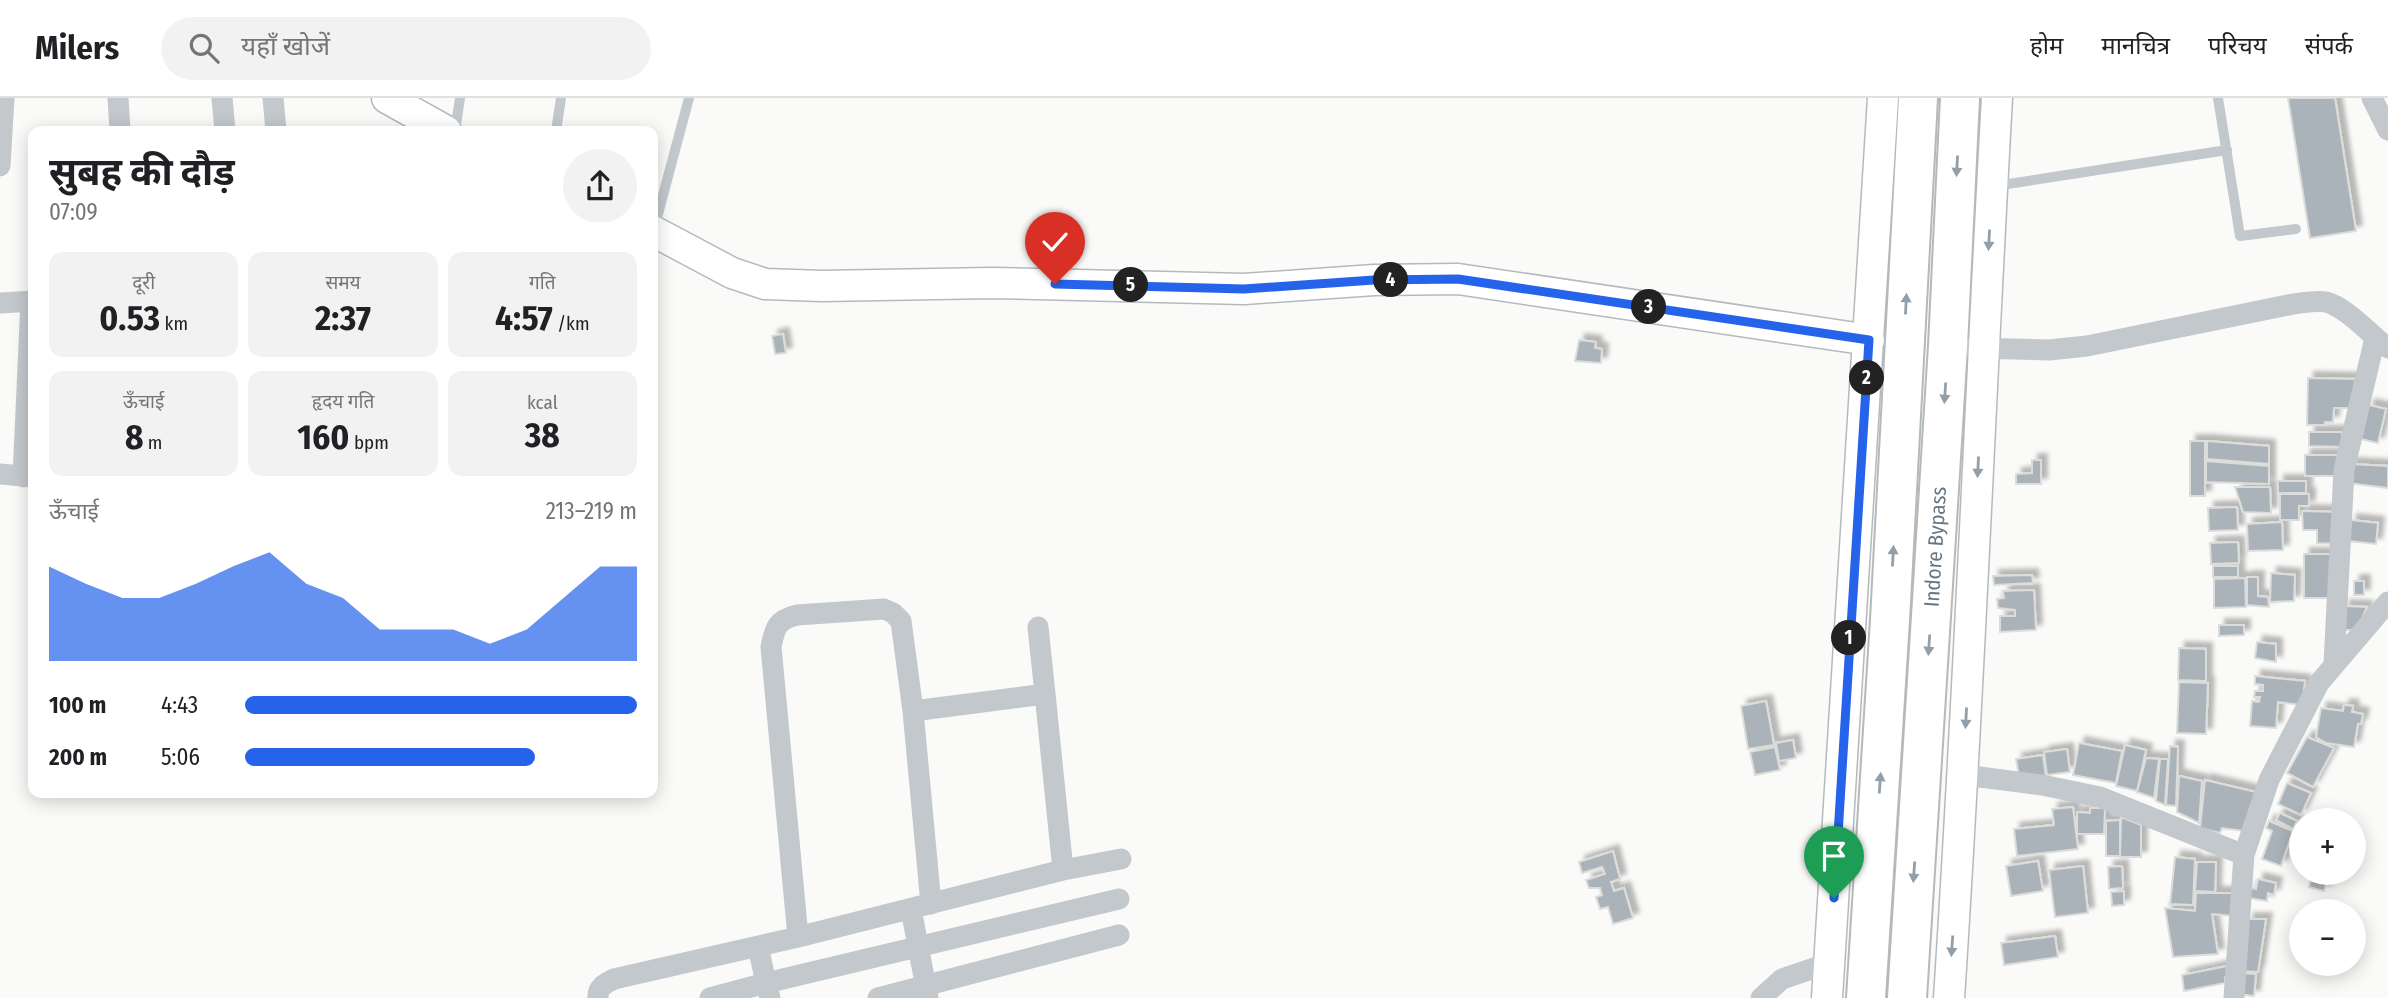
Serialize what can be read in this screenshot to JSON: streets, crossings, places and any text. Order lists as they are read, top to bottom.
{
  "streets": {
    "highway": ["Indore Bypass"]
  },
  "page": {
    "header": "Milers",
    "search": "यहाँ खोजें",
    "nav": [
      "होम",
      "मानचित्र",
      "परिचय",
      "संपर्क"
    ],
    "heading": ["सुबह की दौड़", "07:09"],
    "stats": [
      ["दूरी", "0.53 km"],
      ["समय", "2:37"],
      ["गति", "4:57 /km"],
      ["ऊँचाई", "8 m"],
      ["हृदय गति", "160 bpm"],
      ["kcal", "38"]
    ],
    "pins": [
      "4",
      "5",
      "3",
      "2",
      "1"
    ],
    "chart": ["ऊँचाई", "213–219 m"],
    "list": [
      {
        "name": "100 m",
        "note": "4:43"
      },
      {
        "name": "200 m",
        "note": "5:06"
      }
    ],
    "map_buttons": ["+", "−"]
  }
}
